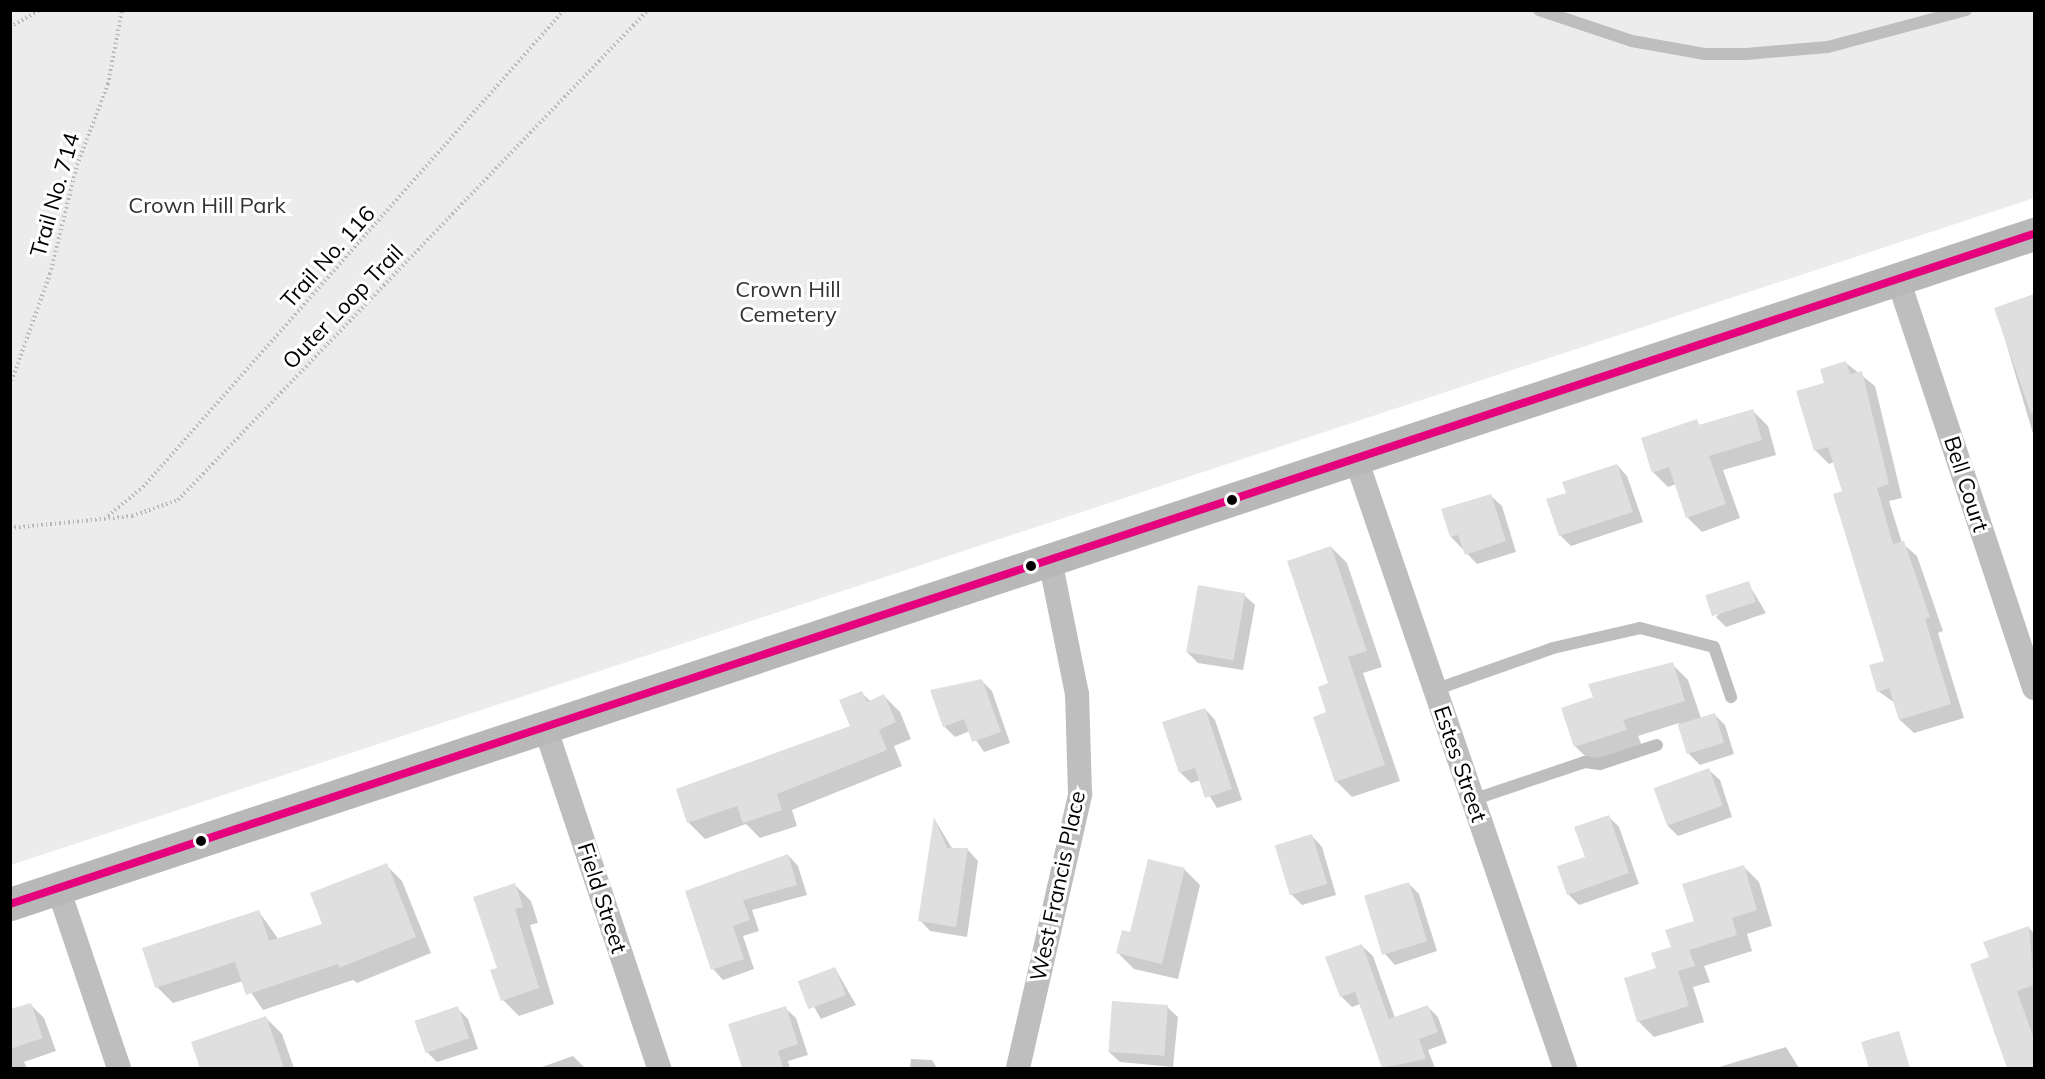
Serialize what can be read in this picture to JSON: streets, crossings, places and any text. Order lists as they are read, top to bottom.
{
  "streets": {
    "street": [
      "Bell Court",
      "Estes Street",
      "West Francis Place",
      "Field Street"
    ],
    "path": ["Trail No. 714", "Trail No. 116", "Outer Loop Trail"]
  },
  "crossings": [
    ["Trail No. 116", "Outer Loop Trail"]
  ],
  "parks": ["Crown Hill Park", "Crown Hill Cemetery"]
}
